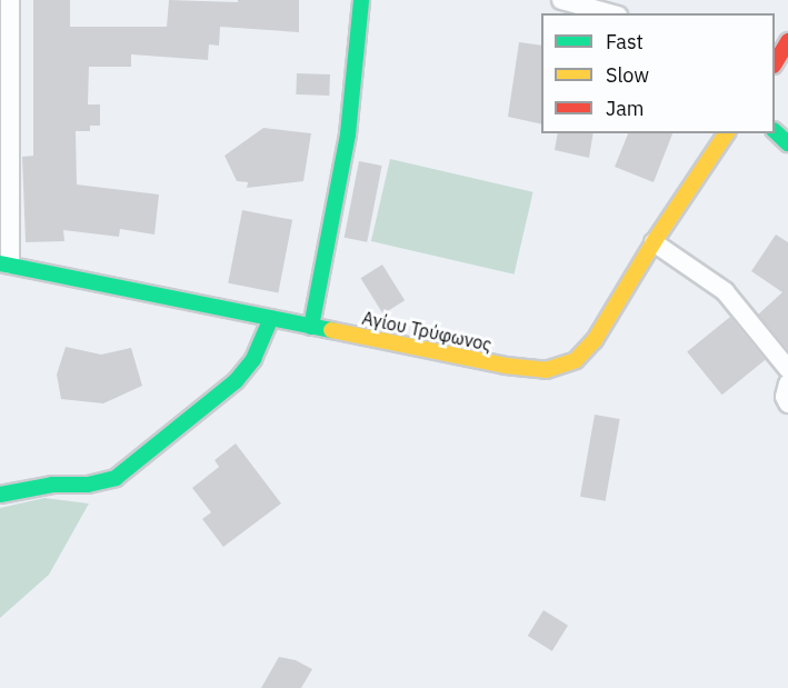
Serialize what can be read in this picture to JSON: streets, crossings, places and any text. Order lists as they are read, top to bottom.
{
  "streets": {
    "main road": ["Αγίου Τρύφωνος"]
  },
  "legend": ["Fast", "Slow", "Jam"]
}
